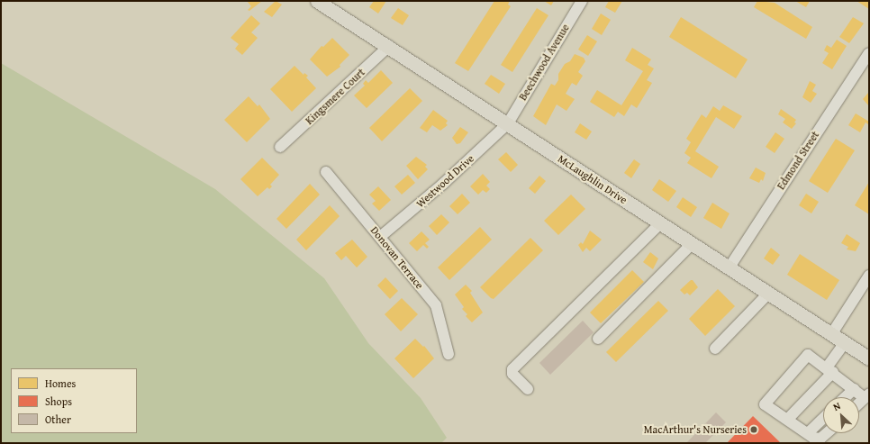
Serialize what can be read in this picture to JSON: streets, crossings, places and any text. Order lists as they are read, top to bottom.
{
  "streets": {
    "main road": ["McLaughlin Drive"],
    "street": [
      "Beechwood Avenue",
      "Kingsmere Court",
      "Edmond Street",
      "Westwood Drive",
      "Donovan Terrace"
    ]
  },
  "crossings": [
    ["Beechwood Avenue", "McLaughlin Drive"],
    ["Beechwood Avenue", "Westwood Drive"],
    ["Kingsmere Court", "McLaughlin Drive"],
    ["Edmond Street", "McLaughlin Drive"],
    ["McLaughlin Drive", "Westwood Drive"],
    ["Westwood Drive", "Donovan Terrace"]
  ],
  "places": ["MacArthur's Nurseries"],
  "legend": ["Homes", "Shops", "Other"],
  "north": "top left"
}
